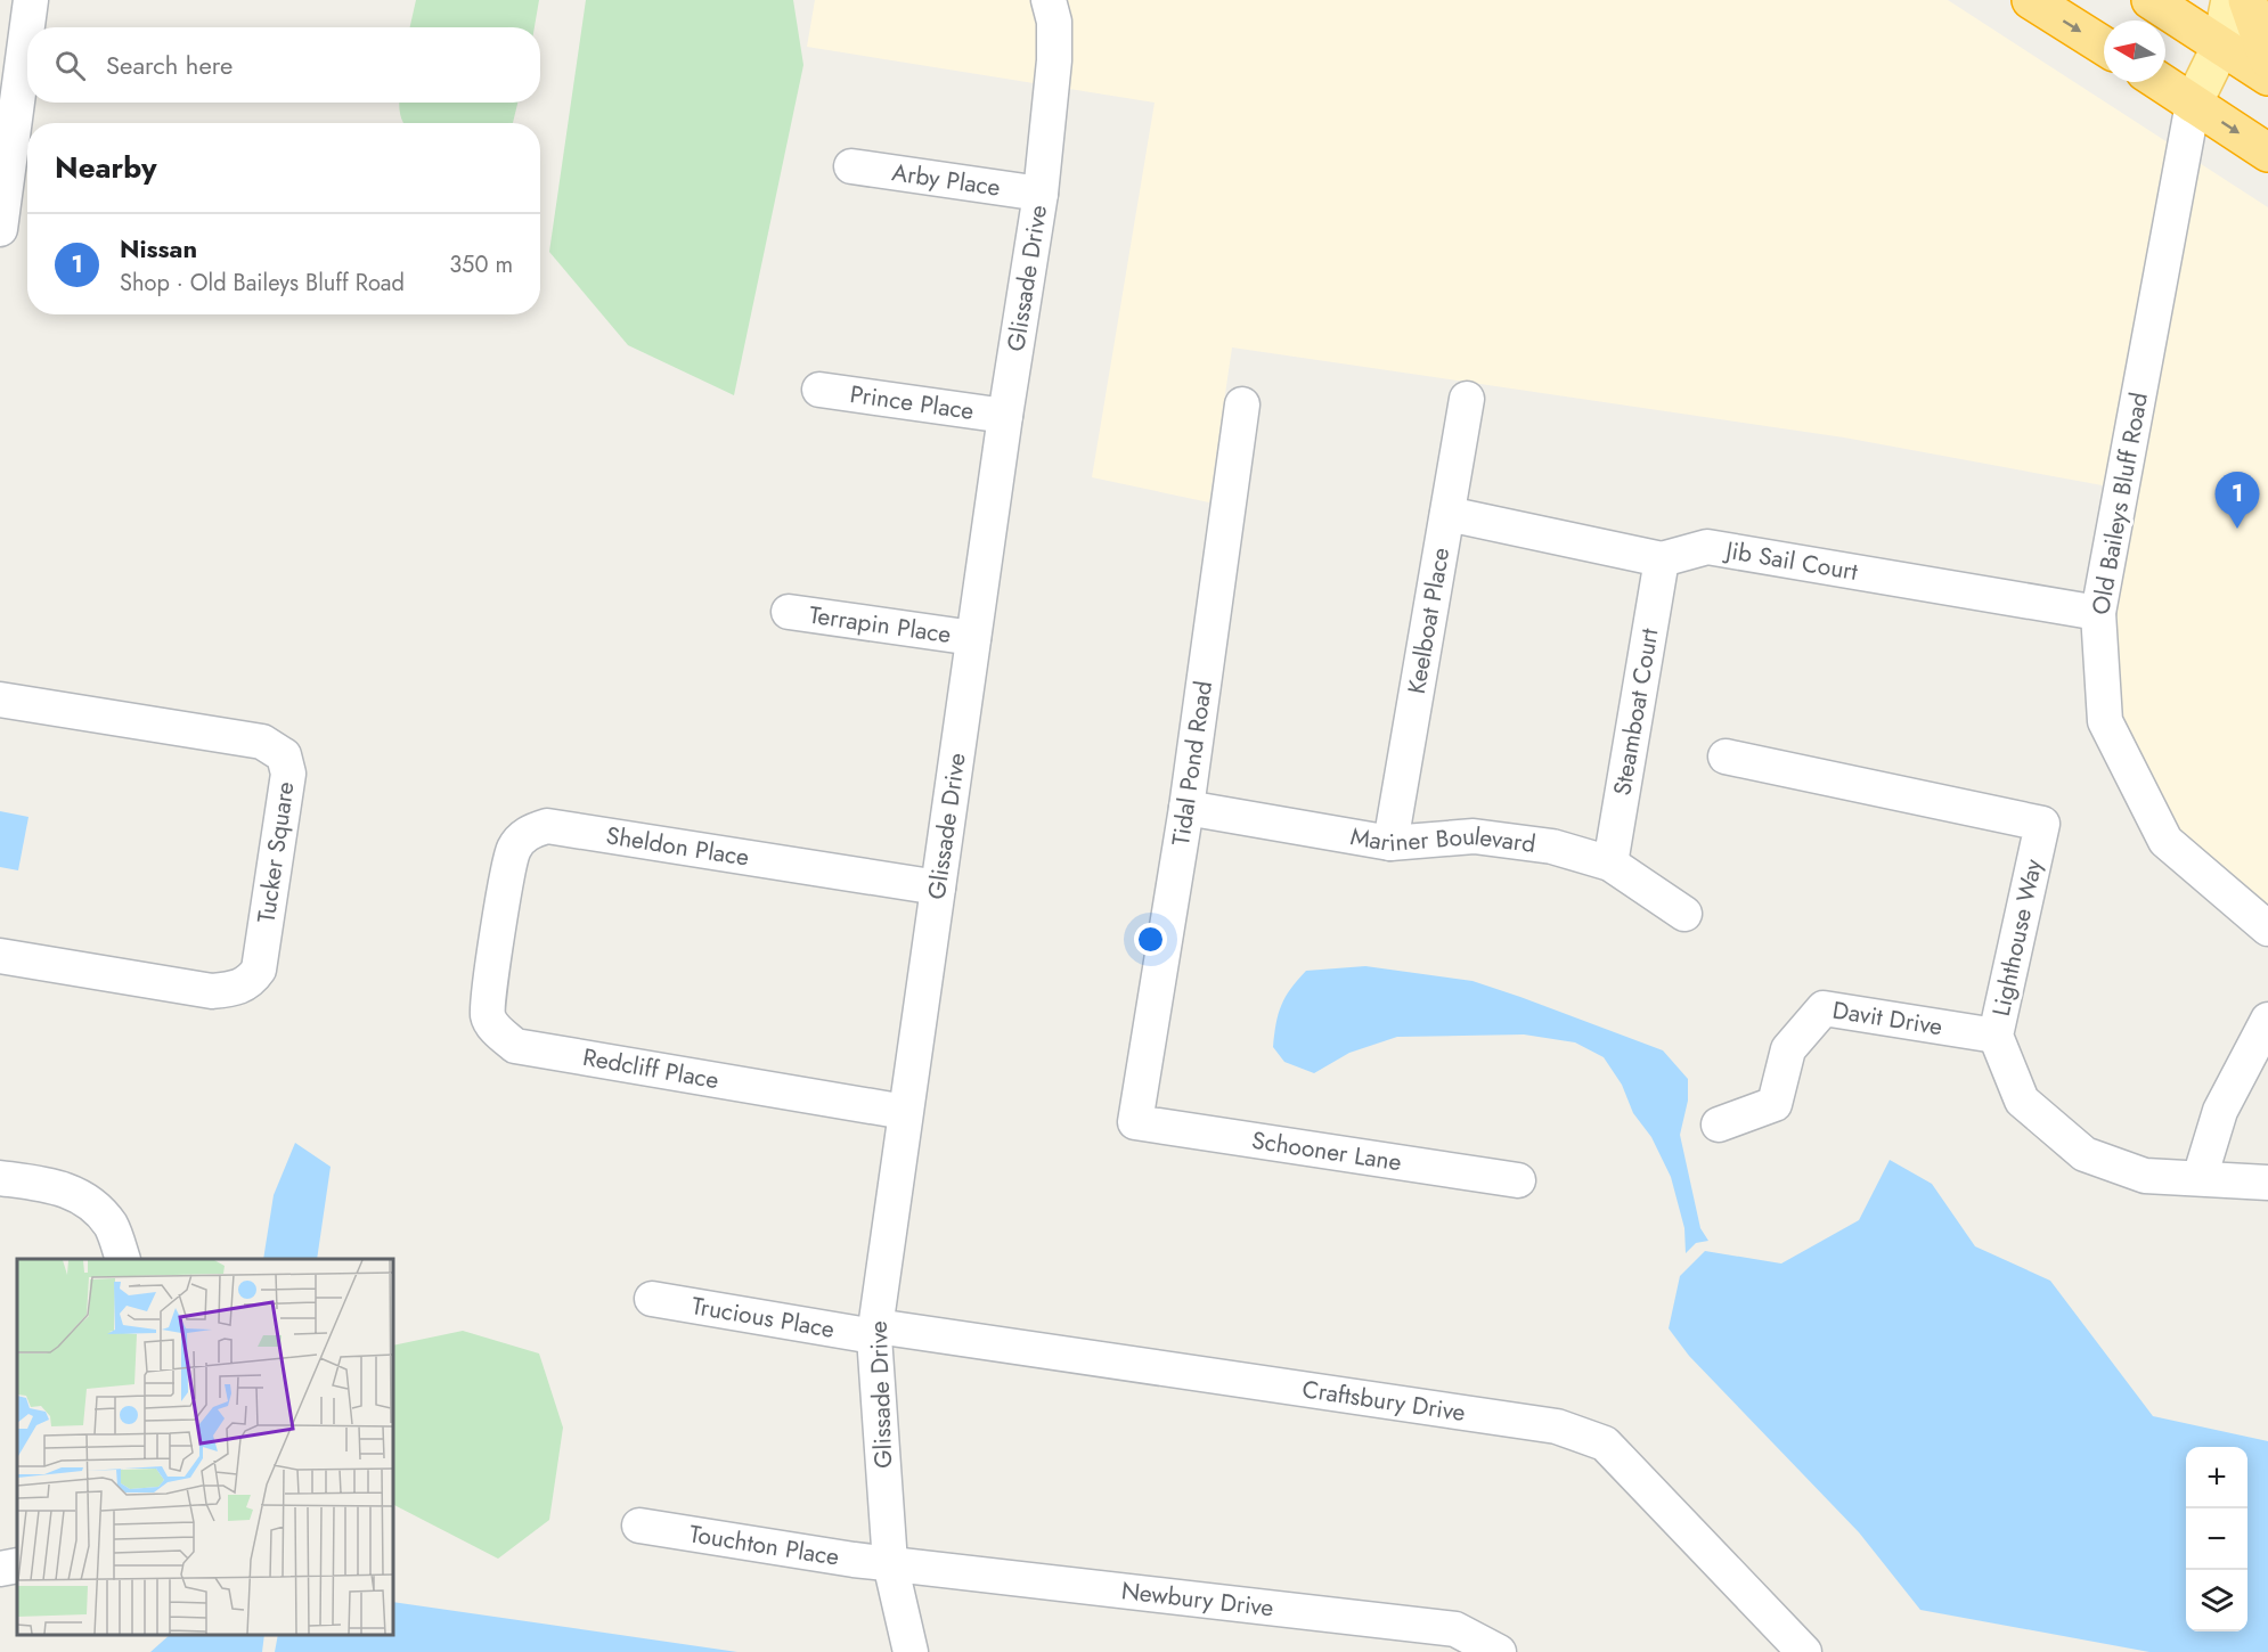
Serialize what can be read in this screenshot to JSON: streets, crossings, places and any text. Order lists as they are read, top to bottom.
{
  "streets": {
    "street": [
      "Arby Place",
      "Glissade Drive",
      "Prince Place",
      "Old Baileys Bluff Road",
      "Jib Sail Court",
      "Keelboat Place",
      "Terrapin Place",
      "Steamboat Court",
      "Tidal Pond Road",
      "Mariner Boulevard",
      "Sheldon Place",
      "Tucker Square",
      "Lighthouse Way",
      "Davit Drive",
      "Redcliff Place",
      "Schooner Lane",
      "Trucious Place",
      "Craftsbury Drive",
      "Touchton Place",
      "Newbury Drive"
    ]
  },
  "crossings": [
    ["Arby Place", "Glissade Drive"],
    ["Glissade Drive", "Prince Place"],
    ["Glissade Drive", "Terrapin Place"],
    ["Glissade Drive", "Sheldon Place"],
    ["Glissade Drive", "Redcliff Place"],
    ["Glissade Drive", "Trucious Place"],
    ["Glissade Drive", "Craftsbury Drive"],
    ["Glissade Drive", "Touchton Place"],
    ["Glissade Drive", "Newbury Drive"],
    ["Old Baileys Bluff Road", "Jib Sail Court"],
    ["Jib Sail Court", "Keelboat Place"],
    ["Jib Sail Court", "Steamboat Court"],
    ["Keelboat Place", "Mariner Boulevard"],
    ["Steamboat Court", "Mariner Boulevard"],
    ["Tidal Pond Road", "Mariner Boulevard"],
    ["Tidal Pond Road", "Schooner Lane"],
    ["Sheldon Place", "Redcliff Place"],
    ["Lighthouse Way", "Davit Drive"],
    ["Trucious Place", "Craftsbury Drive"],
    ["Touchton Place", "Newbury Drive"]
  ],
  "north": "left",
  "page": {
    "search": "Search here",
    "heading": "Nearby",
    "list": [
      {
        "mark": "1",
        "name": "Nissan",
        "note": "Shop · Old Baileys Bluff Road",
        "value": "350 m"
      }
    ],
    "pins": "1",
    "map_buttons": ["+", "−"]
  }
}
